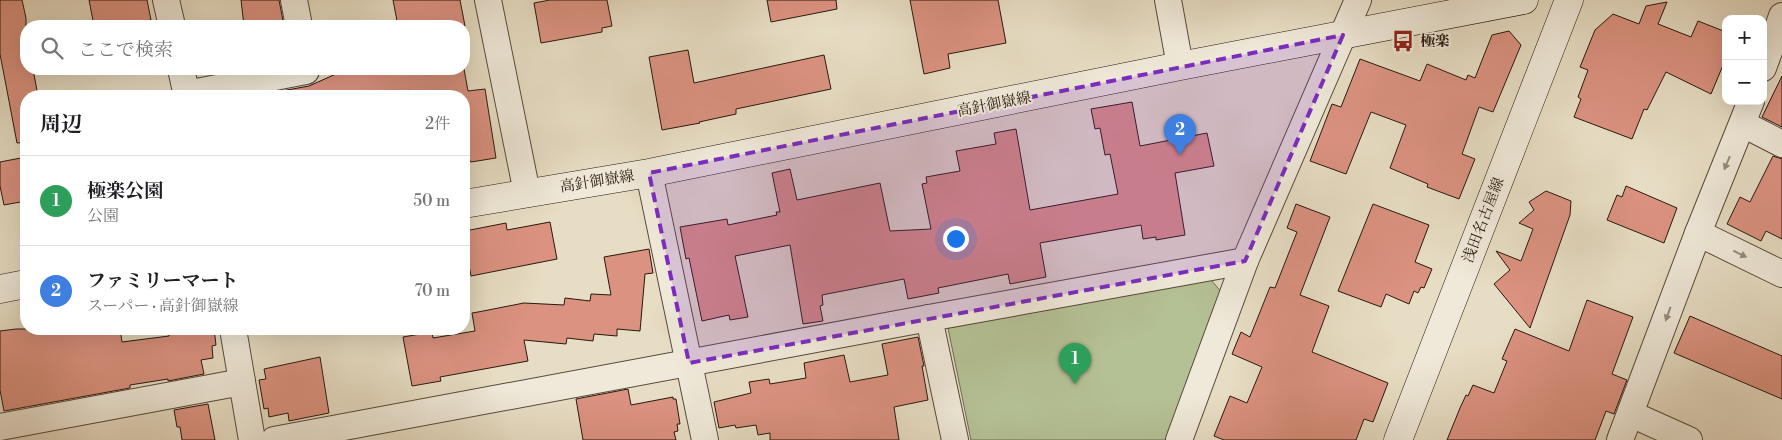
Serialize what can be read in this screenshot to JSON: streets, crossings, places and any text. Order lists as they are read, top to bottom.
{
  "streets": {
    "street": ["高針御嶽線", "浅田名古屋線"]
  },
  "places": {
    "bus stop": ["極楽"]
  },
  "page": {
    "map_buttons": ["+", "−"],
    "search": "ここで検索",
    "heading": ["周辺", "2件"],
    "pins": ["2", "1"],
    "list": [
      {
        "mark": "1",
        "name": "極楽公園",
        "note": "公園",
        "value": "50 m"
      },
      {
        "mark": "2",
        "name": "ファミリーマート",
        "note": "スーパー · 高針御嶽線",
        "value": "70 m"
      }
    ]
  }
}
